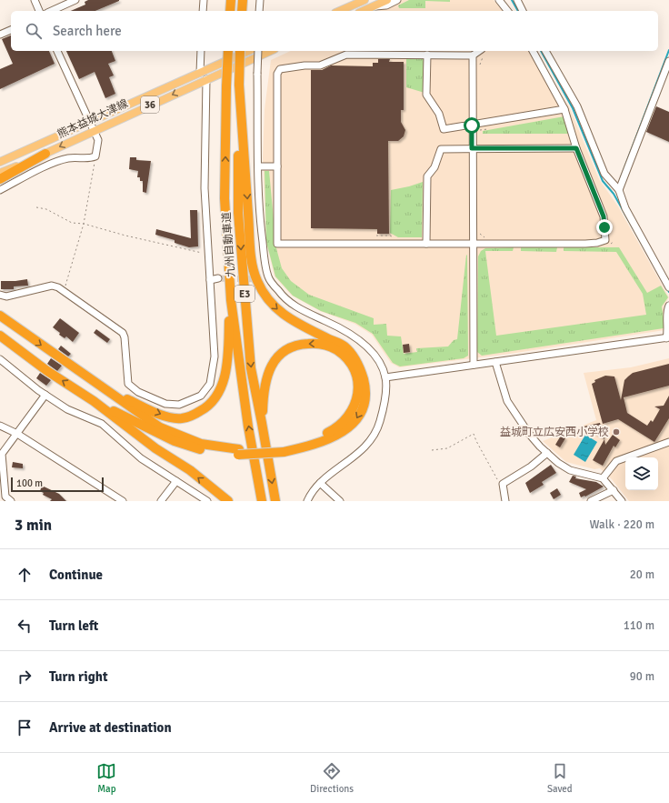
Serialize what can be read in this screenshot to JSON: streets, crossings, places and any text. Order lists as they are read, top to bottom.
{
  "streets": {
    "highway": ["九州自動車道", "E3"],
    "main road": ["36", "熊本益城大津線"]
  },
  "places": ["益城町立広安西小学校"],
  "scale_bar": "100 m",
  "page": {
    "search": "Search here",
    "scale": "100 m",
    "heading": ["3 min", "Walk · 220 m"],
    "list": [
      ["Continue", "20 m"],
      ["Turn left", "110 m"],
      ["Turn right", "90 m"],
      "Arrive at destination"
    ],
    "nav": ["Map", "Directions", "Saved"]
  }
}
